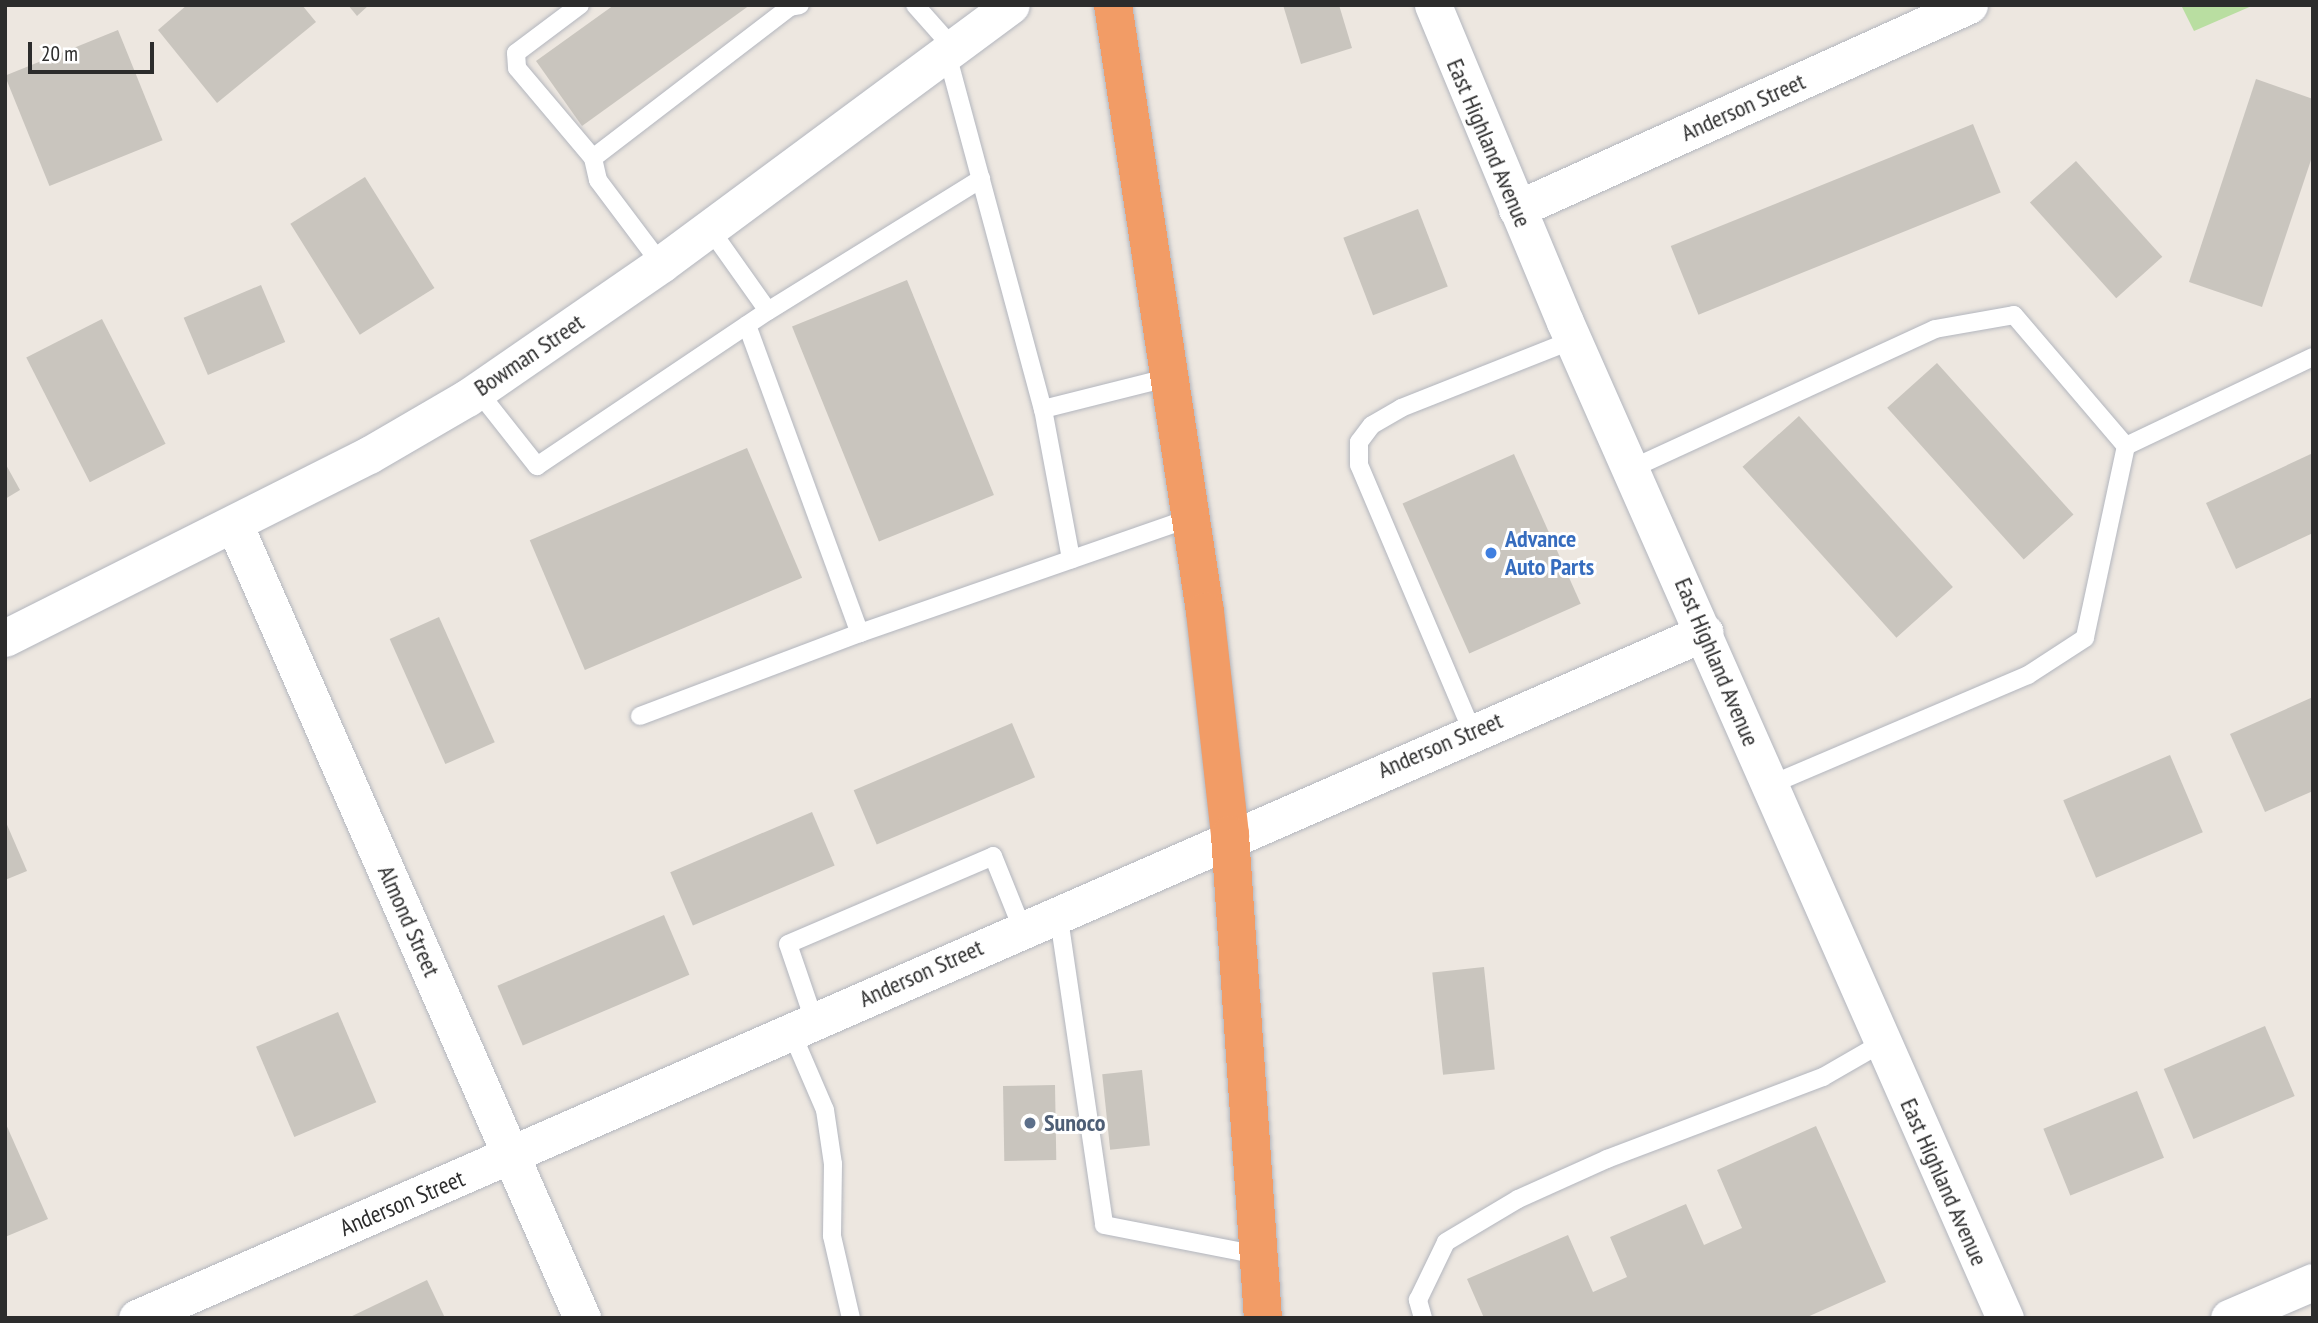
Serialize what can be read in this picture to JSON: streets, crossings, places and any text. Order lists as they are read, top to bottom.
{
  "streets": {
    "street": [
      "Anderson Street",
      "East Highland Avenue",
      "Bowman Street",
      "Almond Street"
    ]
  },
  "crossings": [
    ["Anderson Street", "East Highland Avenue"],
    ["Anderson Street", "Almond Street"],
    ["Bowman Street", "Almond Street"]
  ],
  "places": ["Advance Auto Parts", "Sunoco"],
  "scale_bar": "20 m"
}
